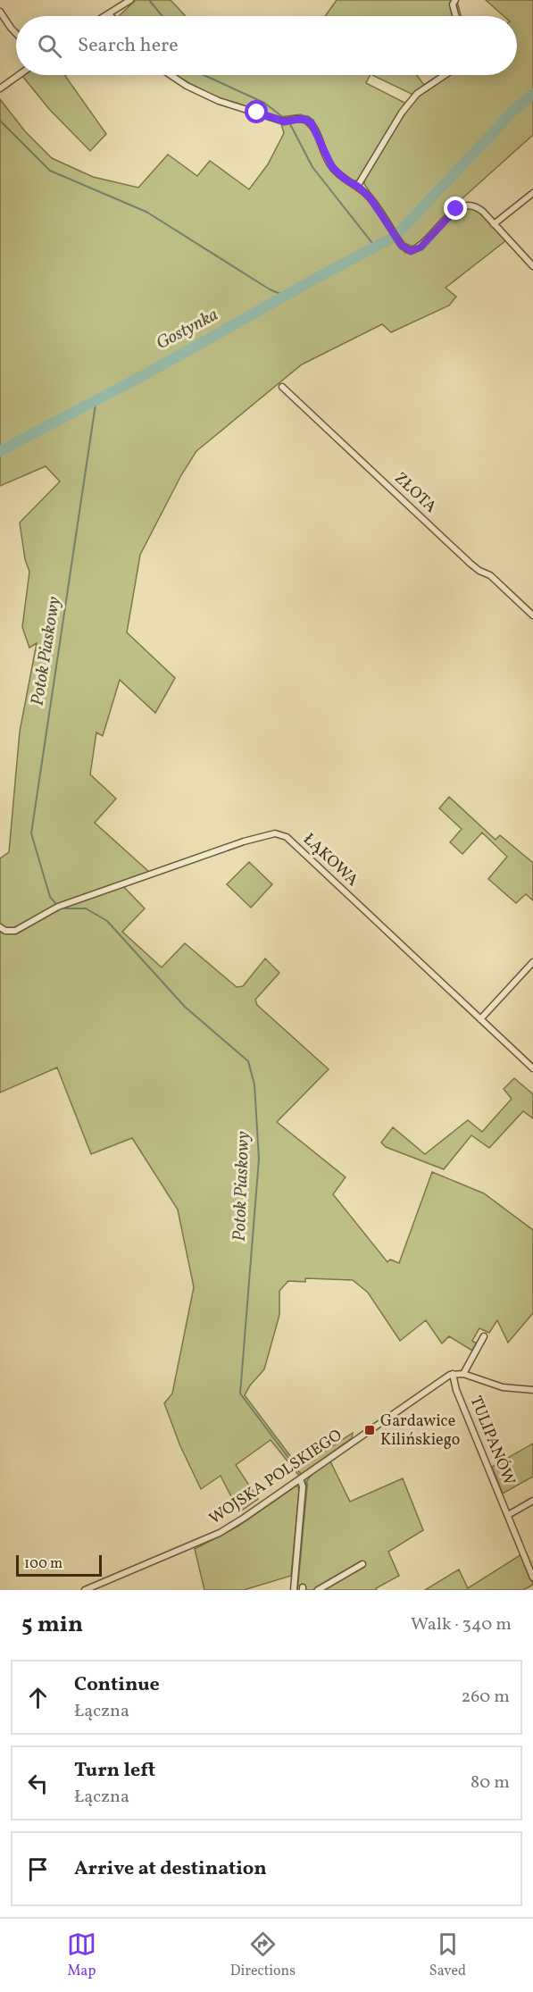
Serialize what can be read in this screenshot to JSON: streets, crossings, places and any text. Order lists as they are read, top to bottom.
{
  "streets": {
    "street": [
      "ZŁOTA",
      "ŁĄKOWA",
      "TULIPANÓW",
      "WOJSKA POLSKIEGO"
    ]
  },
  "crossings": [
    ["TULIPANÓW", "WOJSKA POLSKIEGO"]
  ],
  "water": ["Gostynka", "Potok Piaskowy"],
  "places": {
    "transit": ["Gardawice Kilińskiego"]
  },
  "scale_bar": "100 m",
  "page": {
    "search": "Search here",
    "scale": "100 m",
    "heading": ["5 min", "Walk · 340 m"],
    "list": [
      ["Continue", "Łączna", "260 m"],
      ["Turn left", "Łączna", "80 m"],
      "Arrive at destination"
    ],
    "nav": ["Map", "Directions", "Saved"]
  }
}
